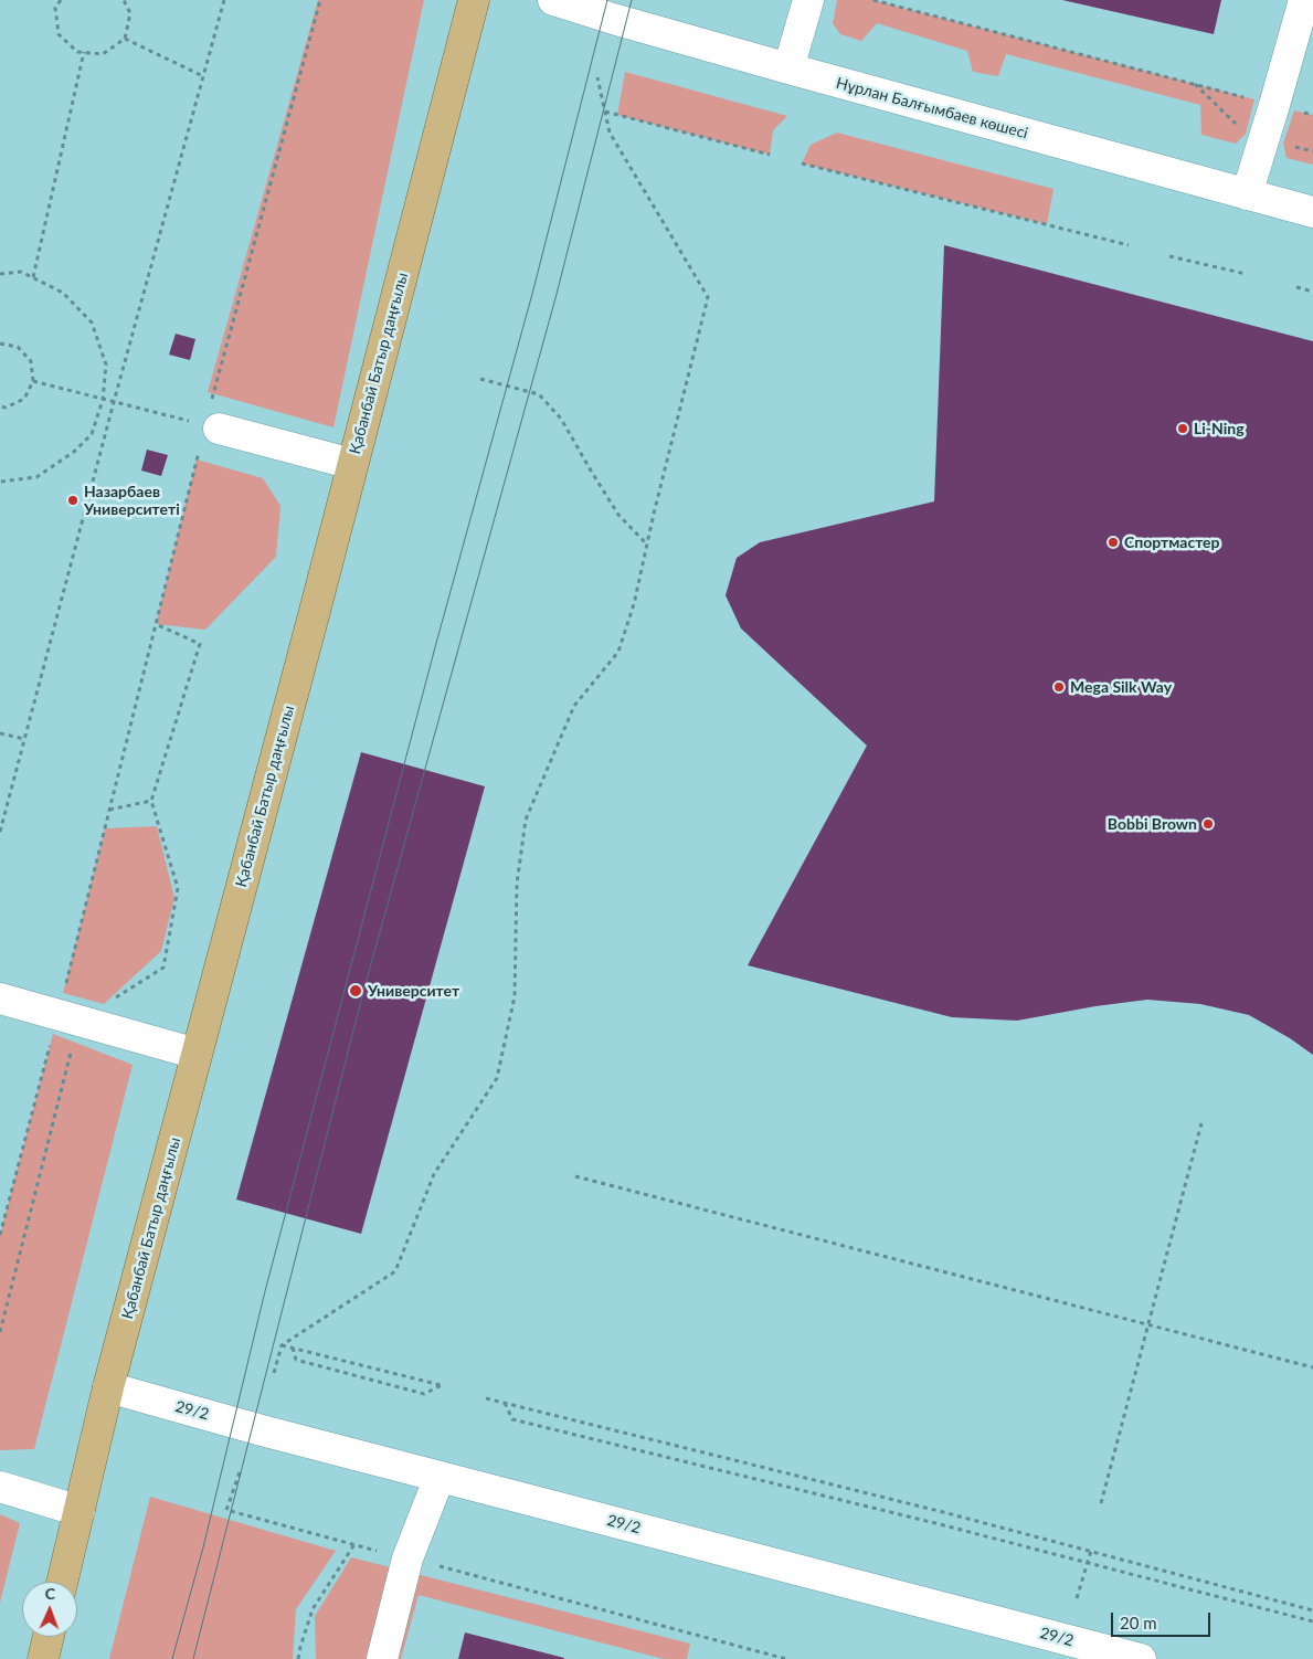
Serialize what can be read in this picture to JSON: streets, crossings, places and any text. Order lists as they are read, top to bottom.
{
  "streets": {
    "main road": ["Қабанбай Батыр даңғылы"],
    "street": ["Нұрлан Балғымбаев көшесі", "29/2"]
  },
  "crossings": [
    ["Қабанбай Батыр даңғылы", "29/2"]
  ],
  "places": [
    "Li-Ning",
    "Назарбаев Университеті",
    "Спортмастер",
    "Mega Silk Way",
    "Bobbi Brown",
    "Университет"
  ],
  "scale_bar": "20 m",
  "north": "top"
}
